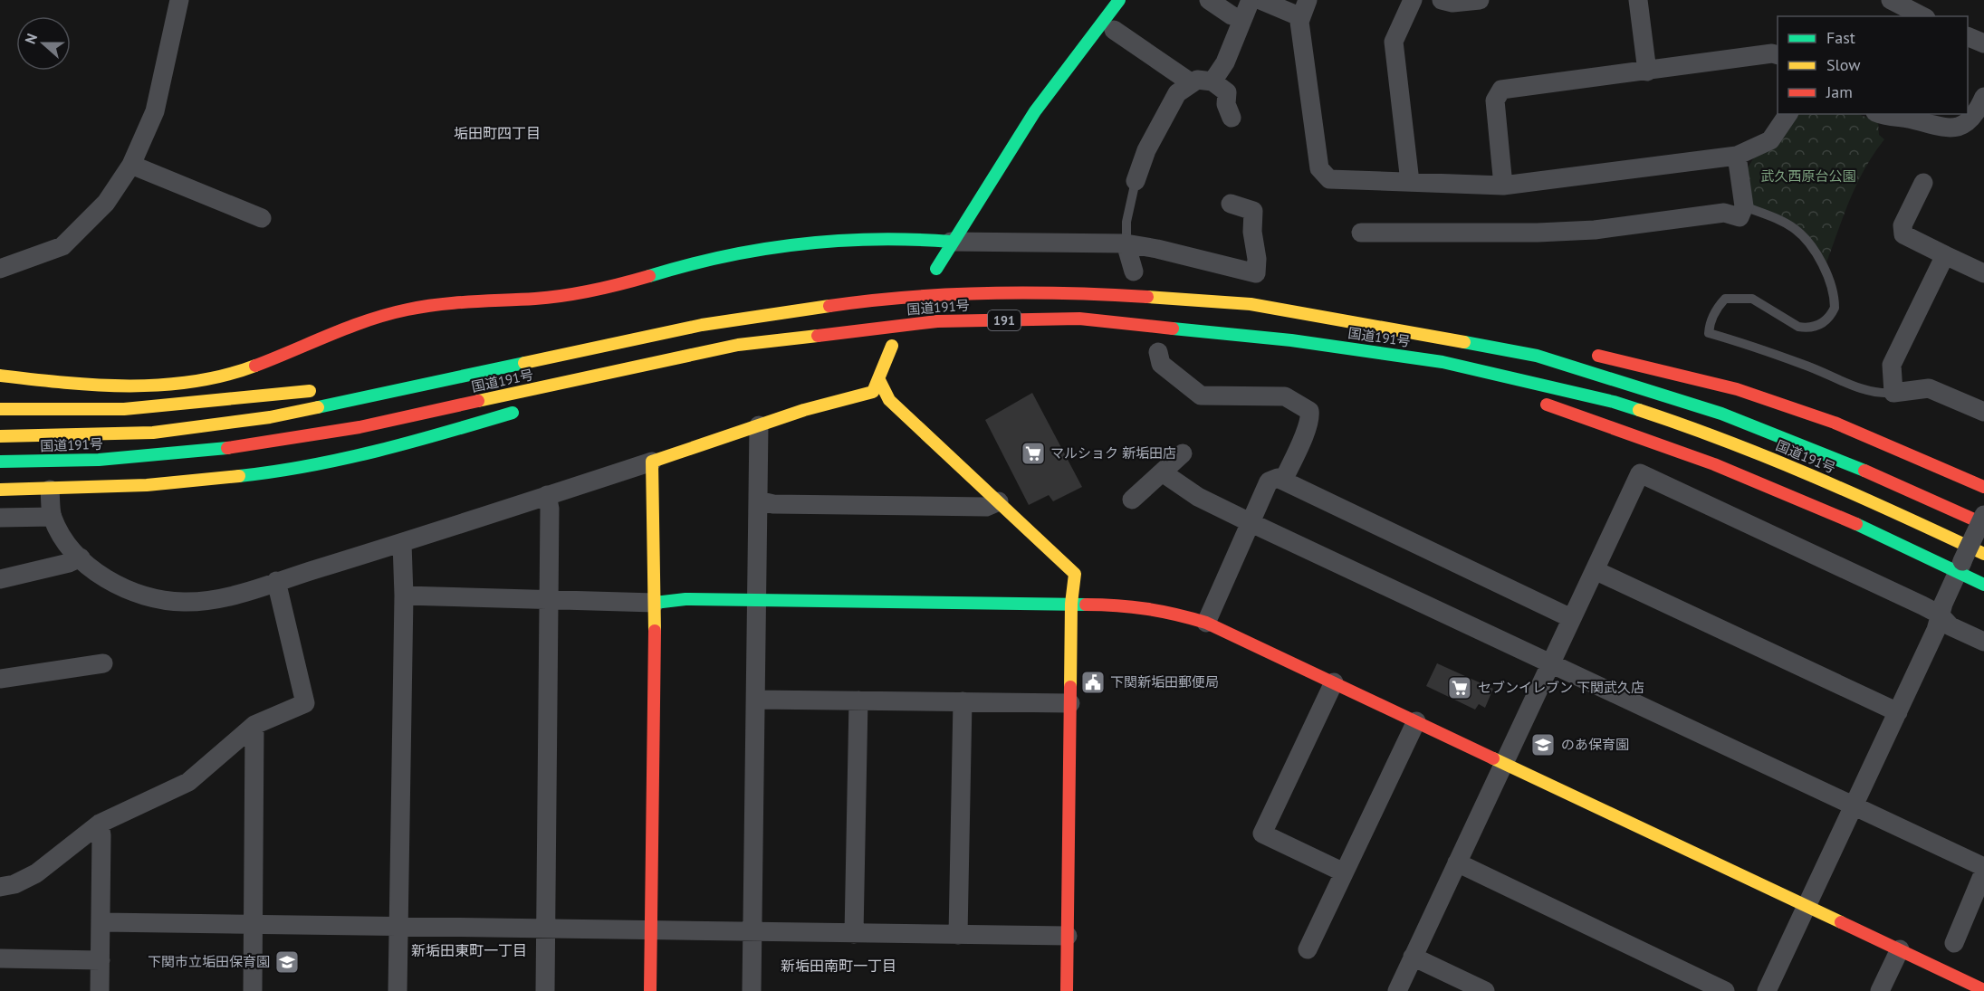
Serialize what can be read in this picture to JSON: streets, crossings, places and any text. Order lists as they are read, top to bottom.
{
  "streets": {
    "main road": ["国道191号", "191"]
  },
  "districts": ["垢田町四丁目", "新垢田東町一丁目", "新垢田南町一丁目"],
  "parks": ["武久西原台公園"],
  "places": {
    "supermarket": ["マルショク 新垢田店", "セブンイレブン 下関武久店"],
    "public building": ["下関新垢田郵便局"],
    "school or university": ["のあ保育園", "下関市立垢田保育園"]
  },
  "legend": ["Fast", "Slow", "Jam"],
  "north": "left"
}
